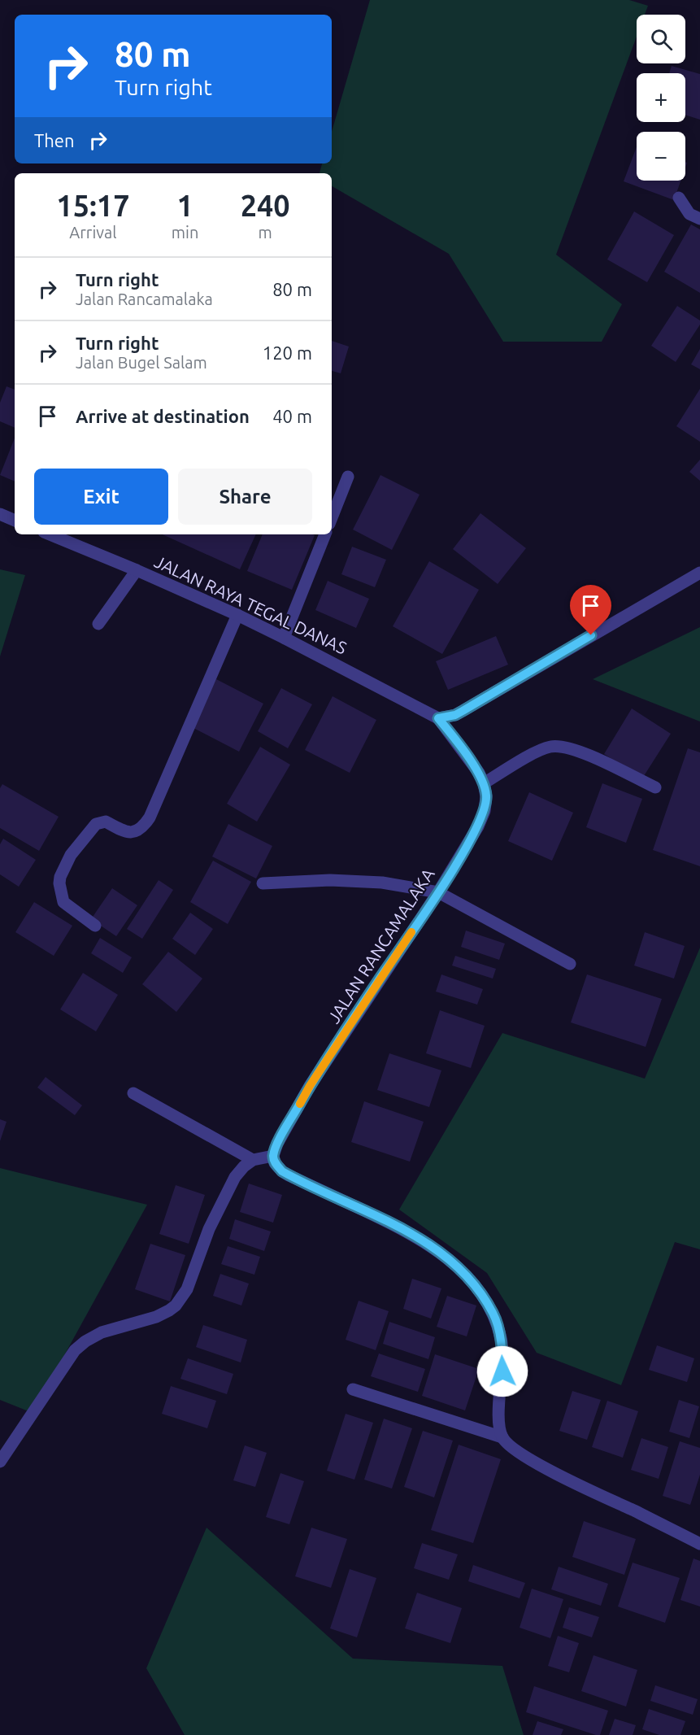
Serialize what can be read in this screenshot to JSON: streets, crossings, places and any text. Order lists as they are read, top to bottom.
{
  "streets": {
    "street": ["JALAN RAYA TEGAL DANAS", "JALAN RANCAMALAKA"]
  },
  "page": {
    "map_buttons": ["+", "−"],
    "turn": ["80 m", "Turn right"],
    "then": "Then",
    "eta": [
      "15:17",
      "Arrival",
      "1",
      "min",
      "240",
      "m"
    ],
    "list": [
      {
        "name": "Turn right",
        "note": "Jalan Rancamalaka",
        "value": "80 m"
      },
      {
        "name": "Turn right",
        "note": "Jalan Bugel Salam",
        "value": "120 m"
      },
      {
        "name": "Arrive at destination",
        "value": "40 m"
      }
    ],
    "buttons": ["Exit", "Share"]
  }
}
